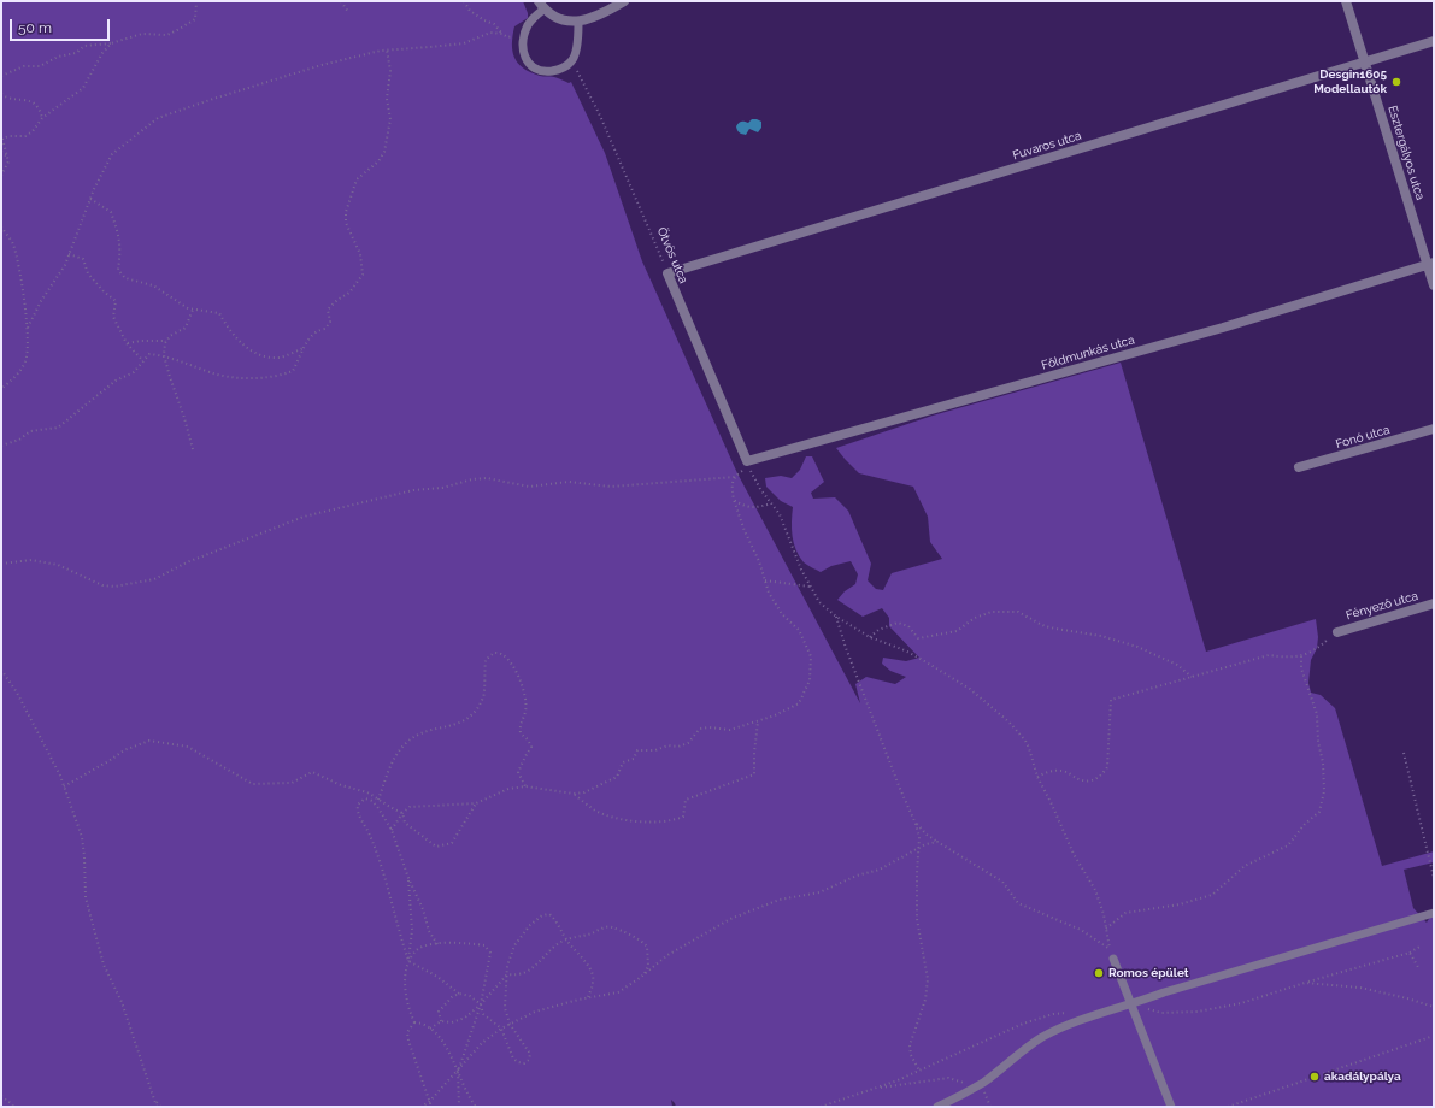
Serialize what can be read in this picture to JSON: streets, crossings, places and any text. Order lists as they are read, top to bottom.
{
  "streets": {
    "street": [
      "Fuvaros utca",
      "Esztergályos utca",
      "Ötvös utca",
      "Földmunkás utca",
      "Fonó utca",
      "Fényező utca"
    ]
  },
  "crossings": [
    ["Fuvaros utca", "Esztergályos utca"],
    ["Fuvaros utca", "Ötvös utca"],
    ["Esztergályos utca", "Földmunkás utca"],
    ["Ötvös utca", "Földmunkás utca"]
  ],
  "places": ["Desgin1605 Modellautók", "Romos épület", "akadálypálya"],
  "scale_bar": "50 m"
}
